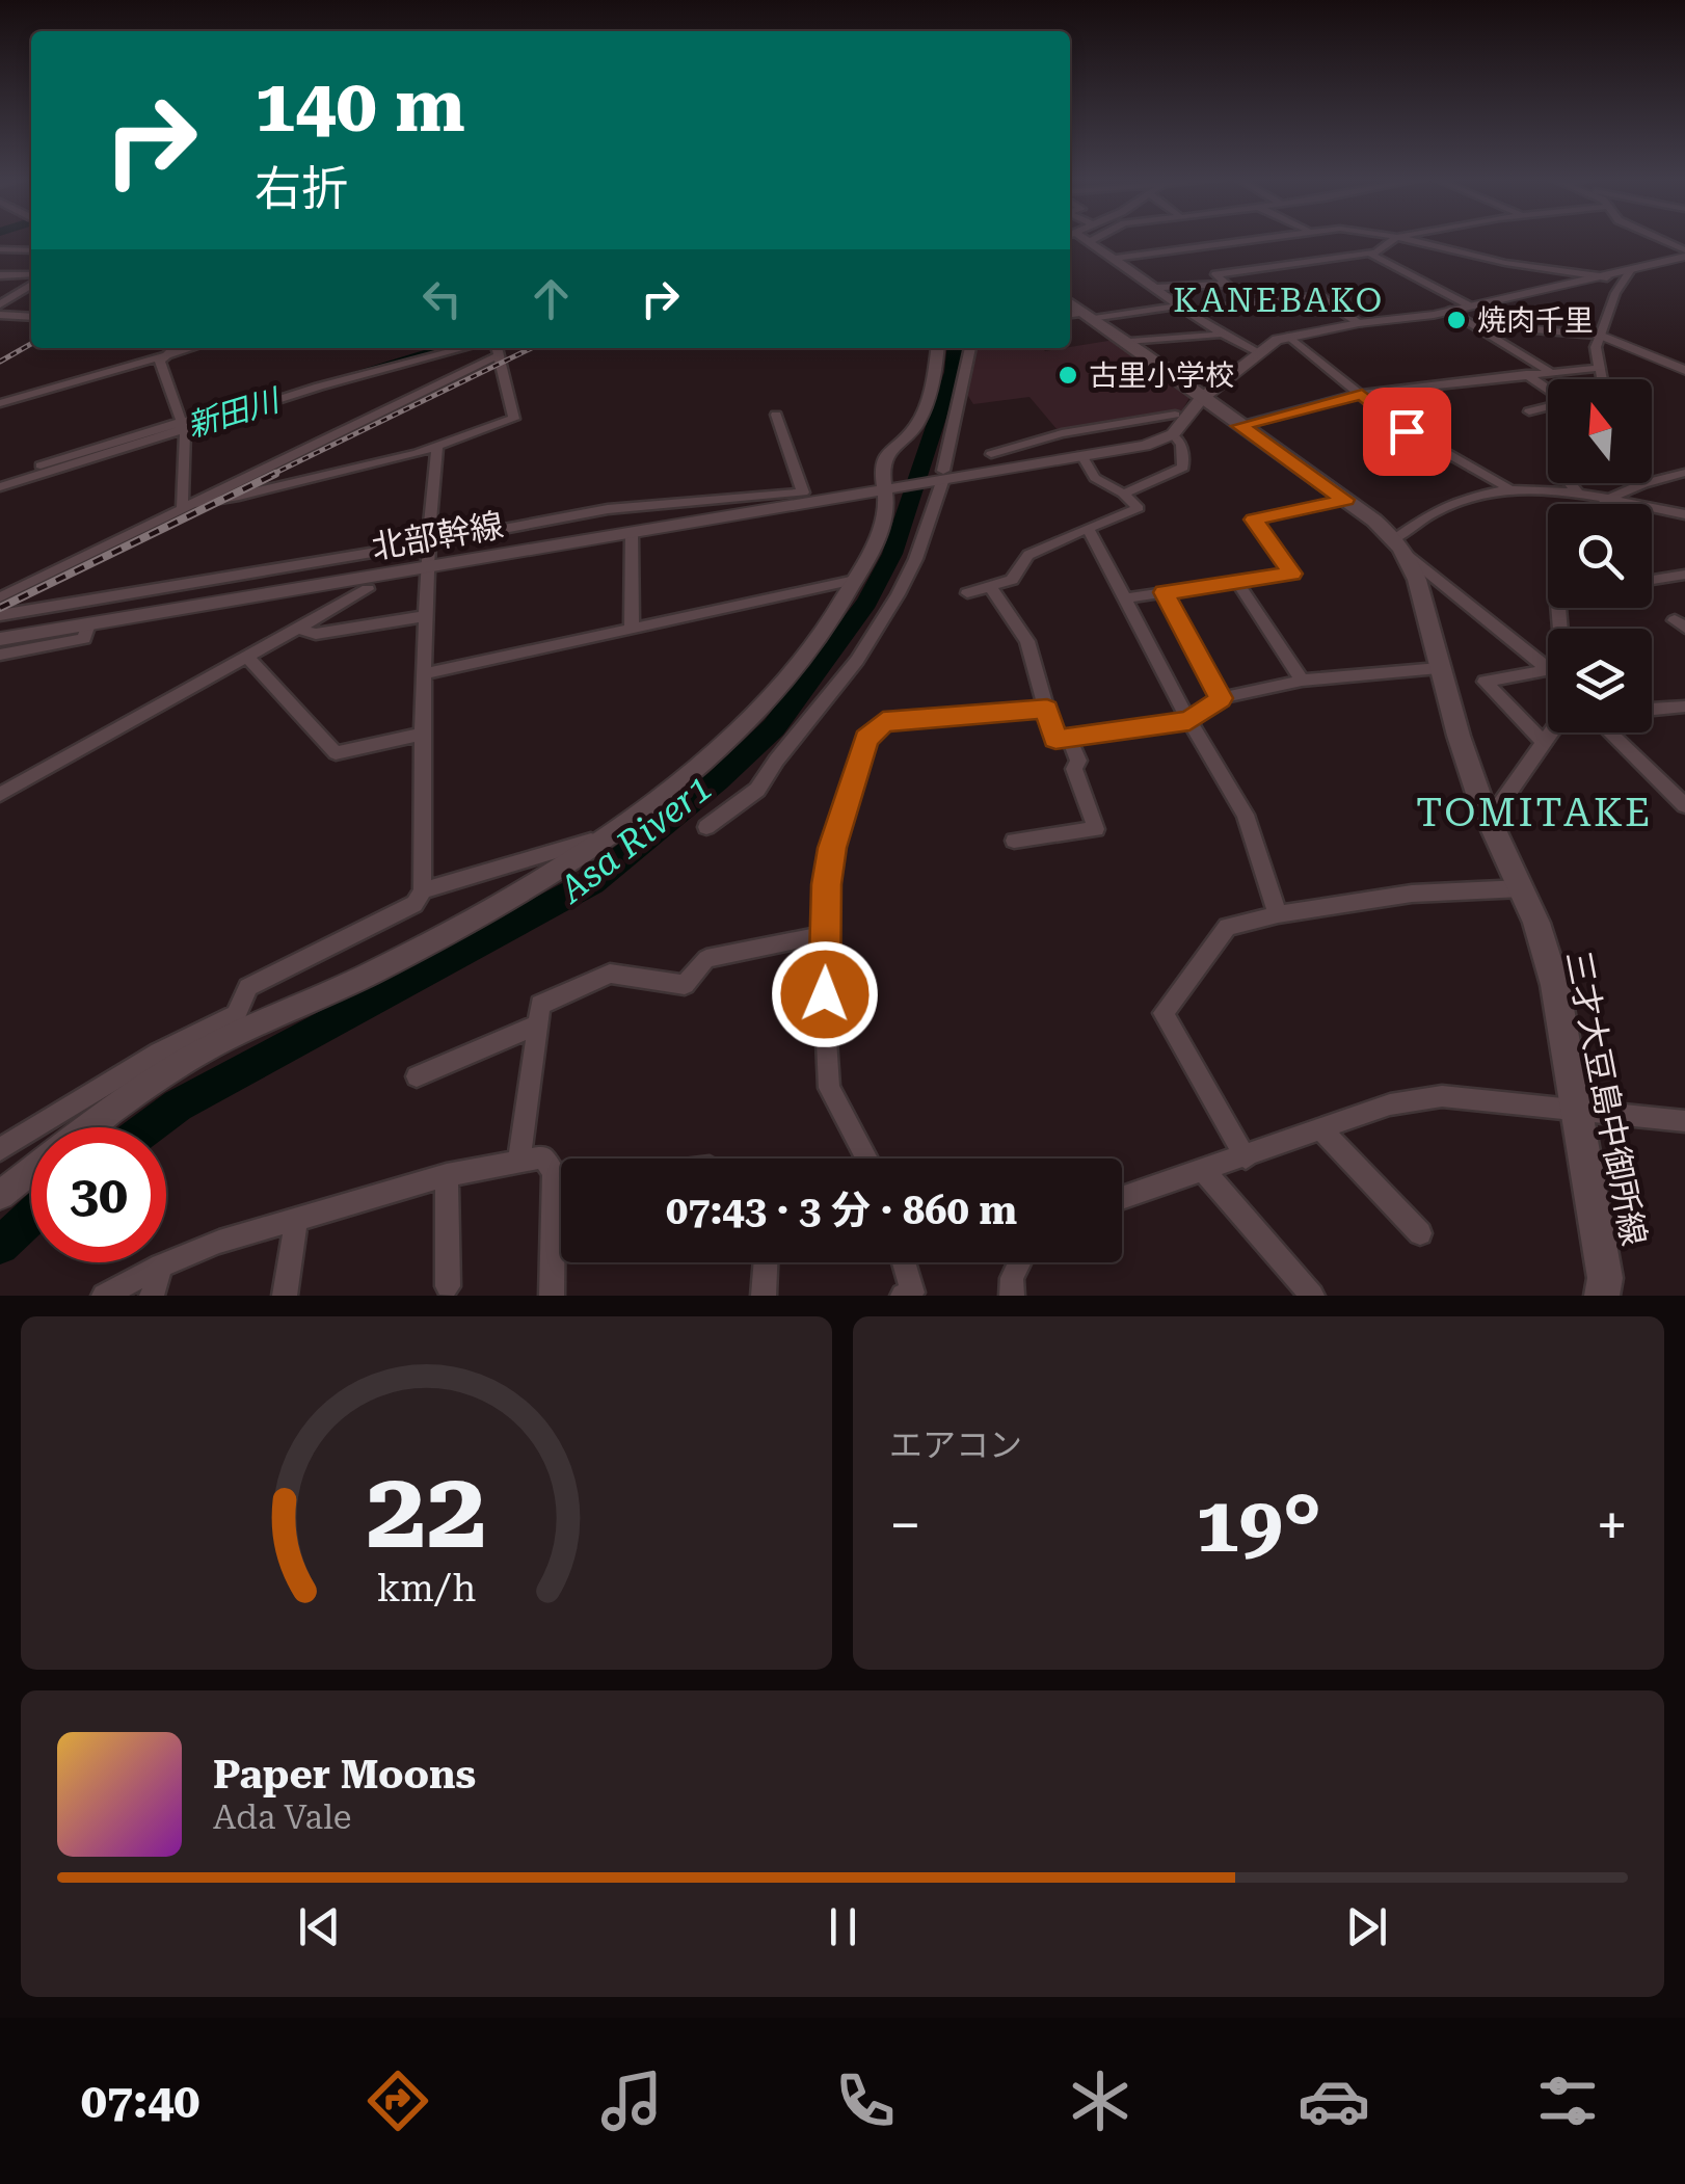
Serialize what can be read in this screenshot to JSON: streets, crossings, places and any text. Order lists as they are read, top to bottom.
{
  "streets": {
    "main road": ["三才大豆島中御所線"],
    "street": ["北部幹線"]
  },
  "districts": ["KANEBAKO", "TOMITAKE"],
  "water": ["新田川", "Asa River1"],
  "places": ["焼肉千里", "古里小学校"],
  "north": "top",
  "page": {
    "turn": ["140 m", "右折"],
    "limit": "30",
    "trip": "07:43 · 3 分 · 860 m",
    "tile": "エアコン",
    "heat": ["−", "19°", "+"],
    "song": ["Paper Moons", "Ada Vale"],
    "tabs": "07:40",
    "gauge": ["22", "km/h"]
  }
}
